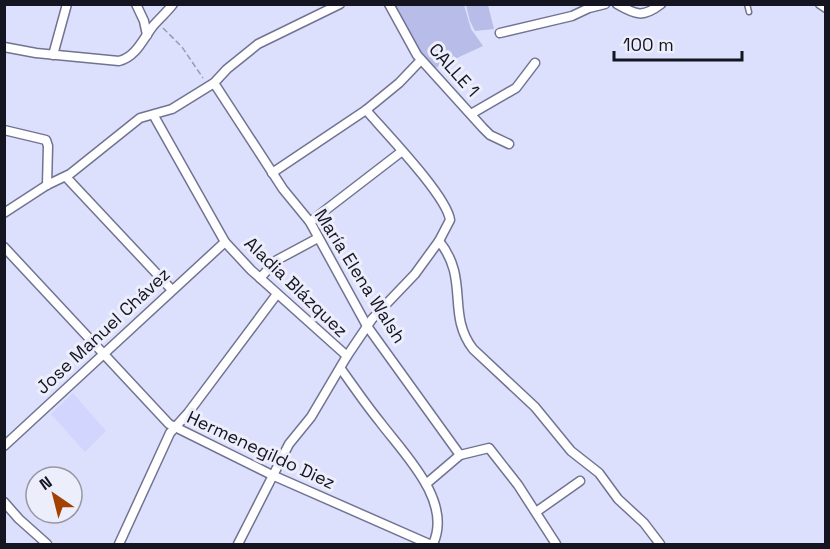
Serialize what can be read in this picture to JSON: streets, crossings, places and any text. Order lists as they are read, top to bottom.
{
  "streets": {
    "street": [
      "CALLE 1",
      "María Elena Walsh",
      "Aladia Blázquez",
      "Jose Manuel Chávez",
      "Hermenegildo Diez"
    ]
  },
  "crossings": [
    ["Aladia Blázquez", "Jose Manuel Chávez"],
    ["Jose Manuel Chávez", "Hermenegildo Diez"]
  ],
  "scale_bar": "100 m",
  "north": "top left"
}
